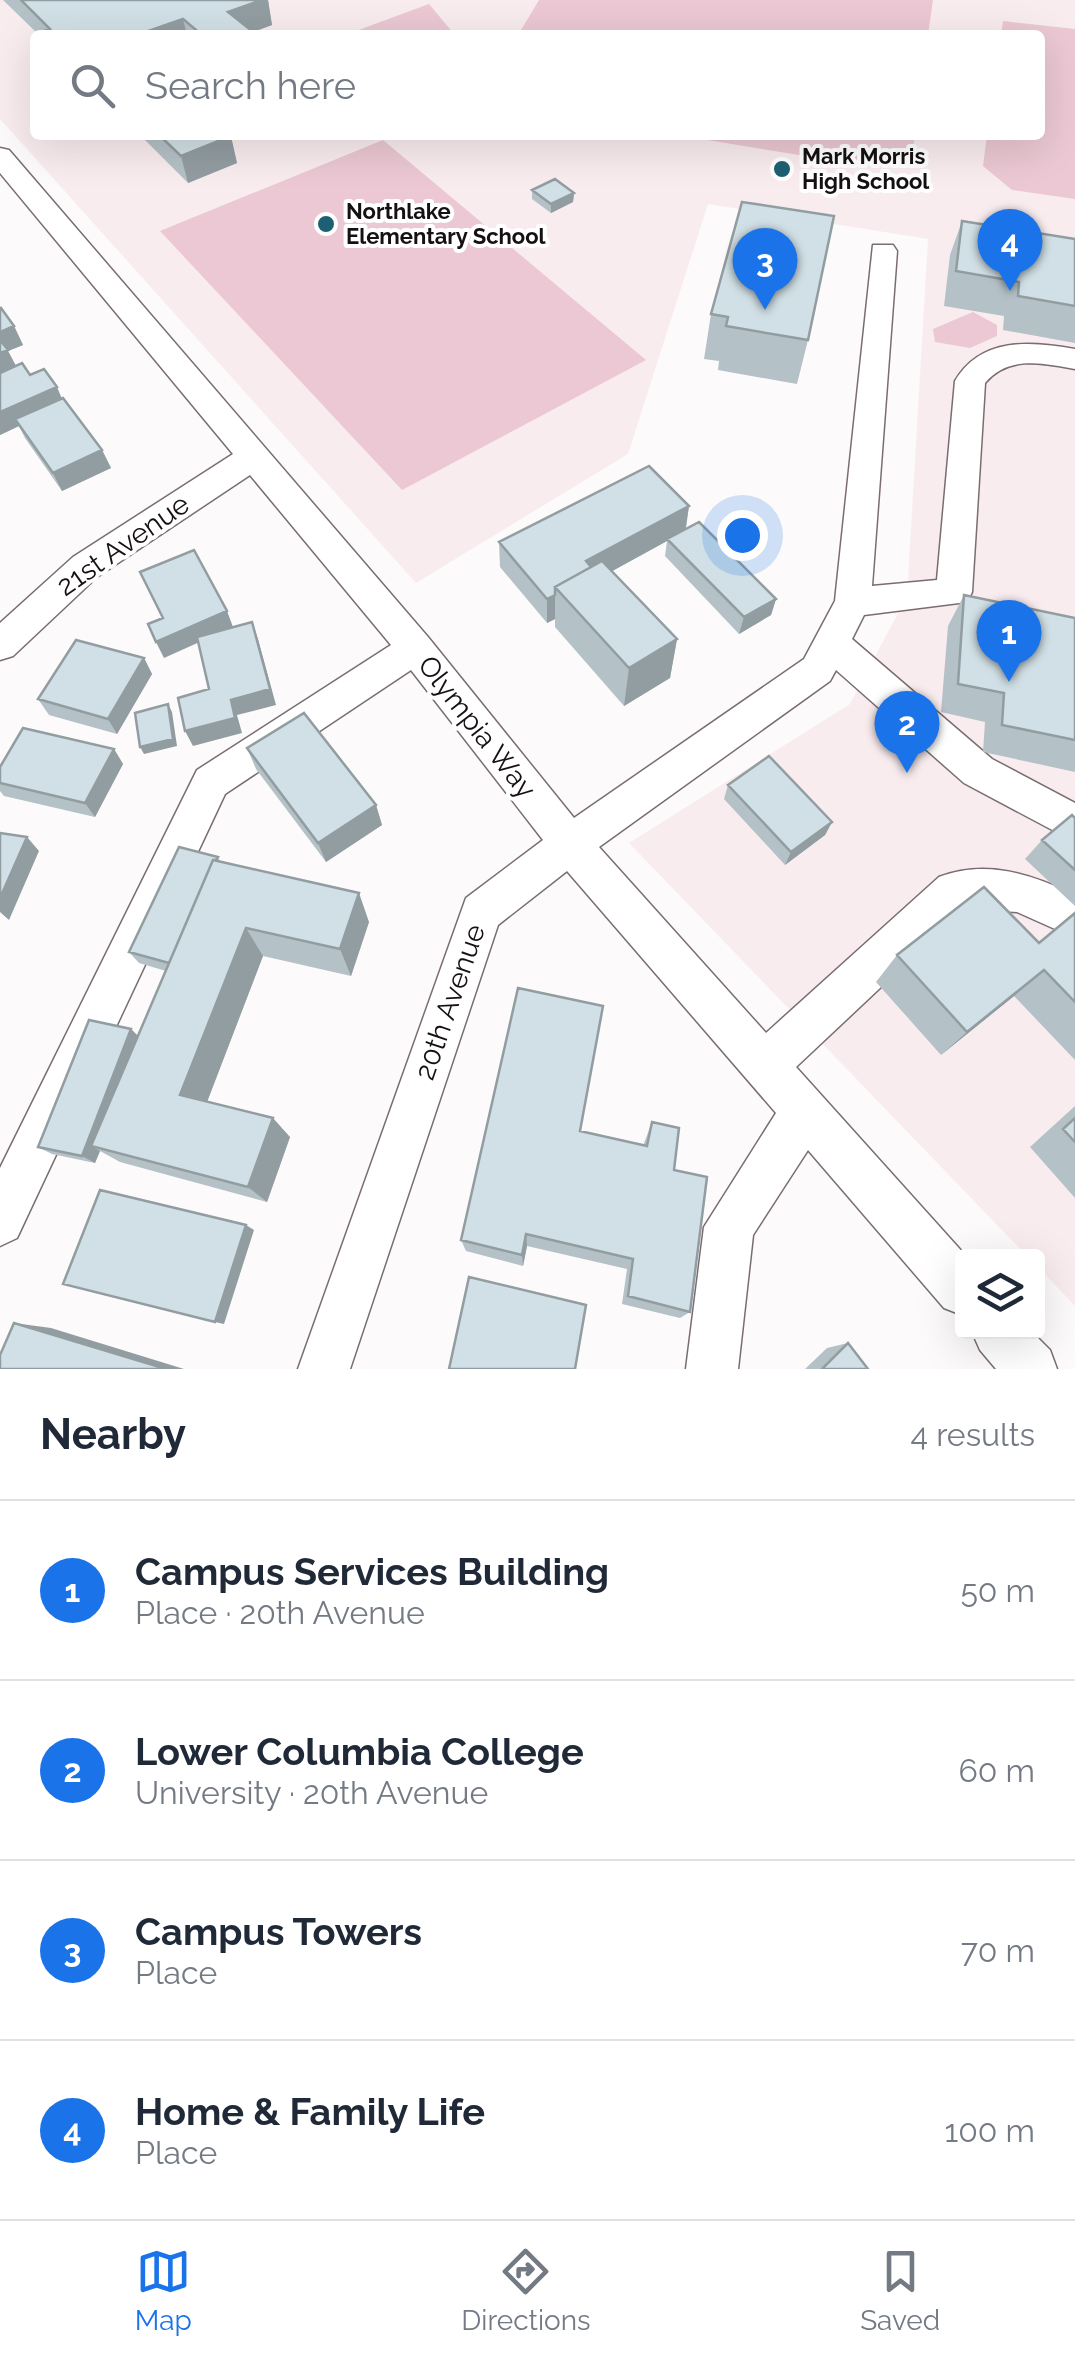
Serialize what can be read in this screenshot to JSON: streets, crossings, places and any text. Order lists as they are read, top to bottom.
{
  "streets": {
    "street": ["21st Avenue", "Olympia Way", "20th Avenue"]
  },
  "crossings": [
    ["21st Avenue", "Olympia Way"],
    ["Olympia Way", "20th Avenue"]
  ],
  "places": ["Mark Morris High School", "Northlake Elementary School"],
  "page": {
    "search": "Search here",
    "pins": [
      "4",
      "3",
      "1",
      "2"
    ],
    "heading": ["Nearby", "4 results"],
    "list": [
      {
        "mark": "1",
        "name": "Campus Services Building",
        "note": "Place · 20th Avenue",
        "value": "50 m"
      },
      {
        "mark": "2",
        "name": "Lower Columbia College",
        "note": "University · 20th Avenue",
        "value": "60 m"
      },
      {
        "mark": "3",
        "name": "Campus Towers",
        "note": "Place",
        "value": "70 m"
      },
      {
        "mark": "4",
        "name": "Home & Family Life",
        "note": "Place",
        "value": "100 m"
      }
    ],
    "nav": ["Map", "Directions", "Saved"]
  }
}
